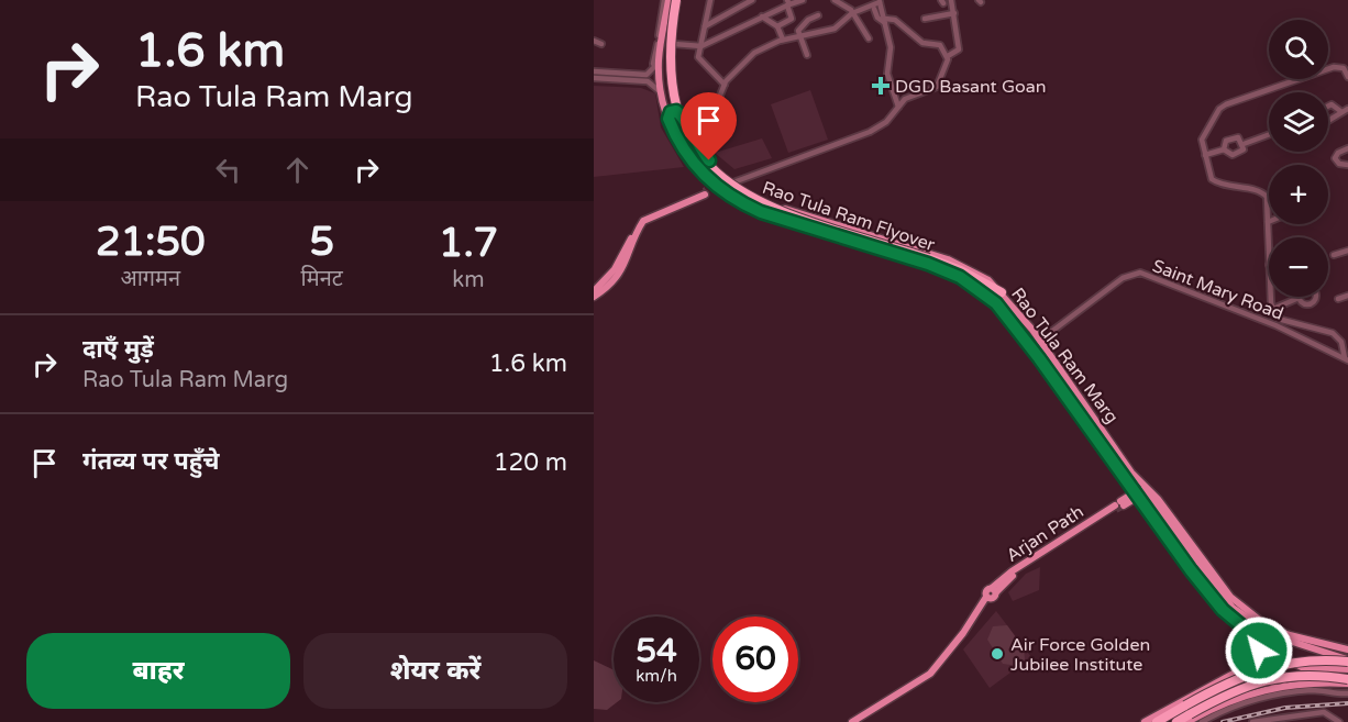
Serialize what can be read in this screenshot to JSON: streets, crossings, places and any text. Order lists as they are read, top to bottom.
{
  "streets": {
    "highway": ["Rao Tula Ram Flyover"],
    "main road": ["Rao Tula Ram Marg", "Arjan Path"],
    "street": ["Saint Mary Road"]
  },
  "crossings": [
    ["Rao Tula Ram Flyover", "Rao Tula Ram Marg"],
    ["Rao Tula Ram Marg", "Arjan Path"]
  ],
  "places": {
    "health": ["DGD Basant Goan"],
    "other": ["Air Force Golden Jubilee Institute"]
  },
  "page": {
    "turn": ["1.6 km", "Rao Tula Ram Marg"],
    "map_buttons": ["+", "−"],
    "eta": [
      "21:50",
      "आगमन",
      "5",
      "मिनट",
      "1.7",
      "km"
    ],
    "list": [
      {
        "name": "दाएँ मुड़ें",
        "note": "Rao Tula Ram Marg",
        "value": "1.6 km"
      },
      {
        "name": "गंतव्य पर पहुँचे",
        "value": "120 m"
      }
    ],
    "speed": "54 km/h",
    "limit": "60",
    "buttons": ["बाहर", "शेयर करें"]
  }
}
